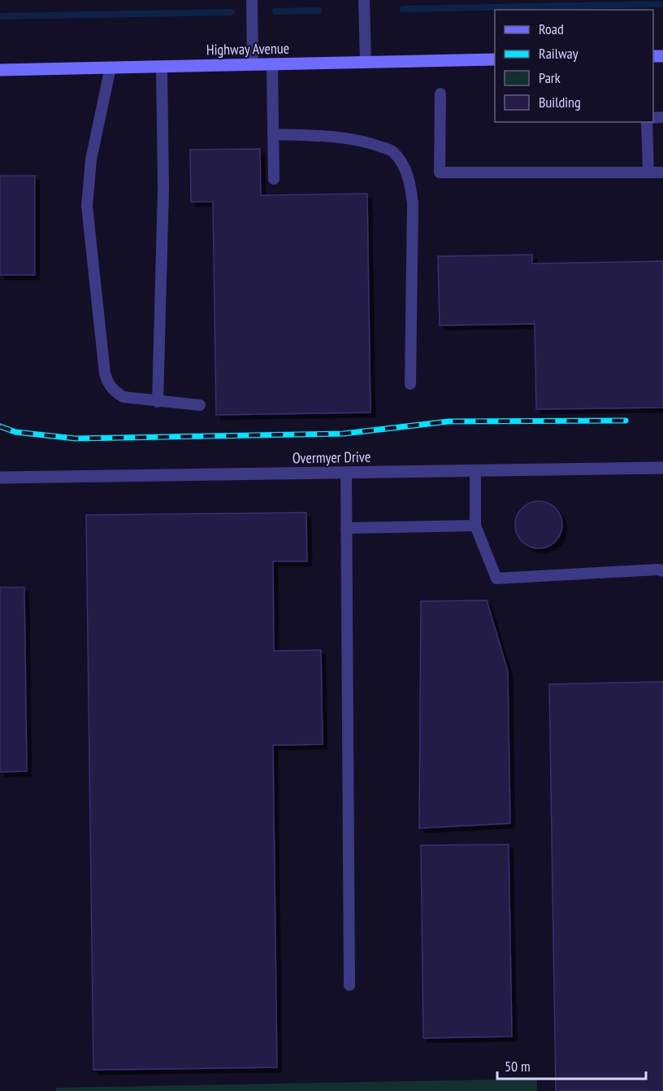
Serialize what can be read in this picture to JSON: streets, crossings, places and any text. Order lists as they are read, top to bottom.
{
  "streets": {
    "street": ["Highway Avenue", "Overmyer Drive"]
  },
  "legend": [
    "Road",
    "Railway",
    "Park",
    "Building"
  ],
  "scale_bar": "50 m"
}
